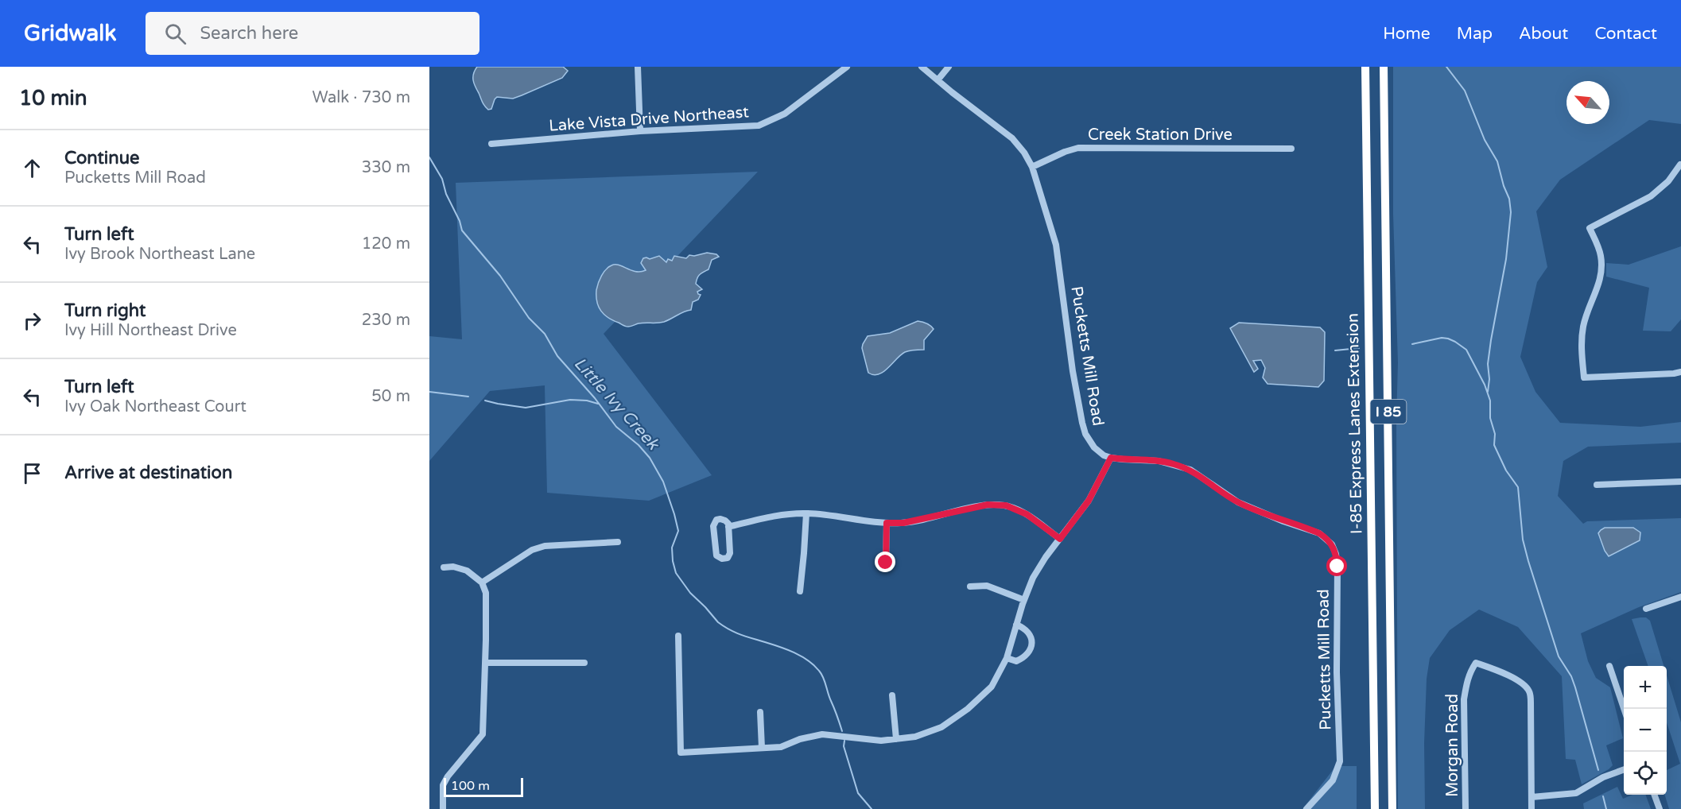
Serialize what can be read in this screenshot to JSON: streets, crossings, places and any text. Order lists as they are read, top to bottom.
{
  "streets": {
    "highway": ["I 85", "I-85 Express Lanes Extension"],
    "street": [
      "Lake Vista Drive Northeast",
      "Creek Station Drive",
      "Pucketts Mill Road",
      "Morgan Road"
    ]
  },
  "crossings": [
    ["Creek Station Drive", "Pucketts Mill Road"]
  ],
  "water": ["Little Ivy Creek"],
  "scale_bar": "100 m",
  "north": "top left",
  "page": {
    "header": "Gridwalk",
    "search": "Search here",
    "nav": [
      "Home",
      "Map",
      "About",
      "Contact"
    ],
    "heading": ["10 min", "Walk · 730 m"],
    "list": [
      ["Continue", "Pucketts Mill Road", "330 m"],
      ["Turn left", "Ivy Brook Northeast Lane", "120 m"],
      ["Turn right", "Ivy Hill Northeast Drive", "230 m"],
      ["Turn left", "Ivy Oak Northeast Court", "50 m"],
      "Arrive at destination"
    ],
    "map_buttons": ["+", "−"],
    "scale": "100 m"
  }
}
